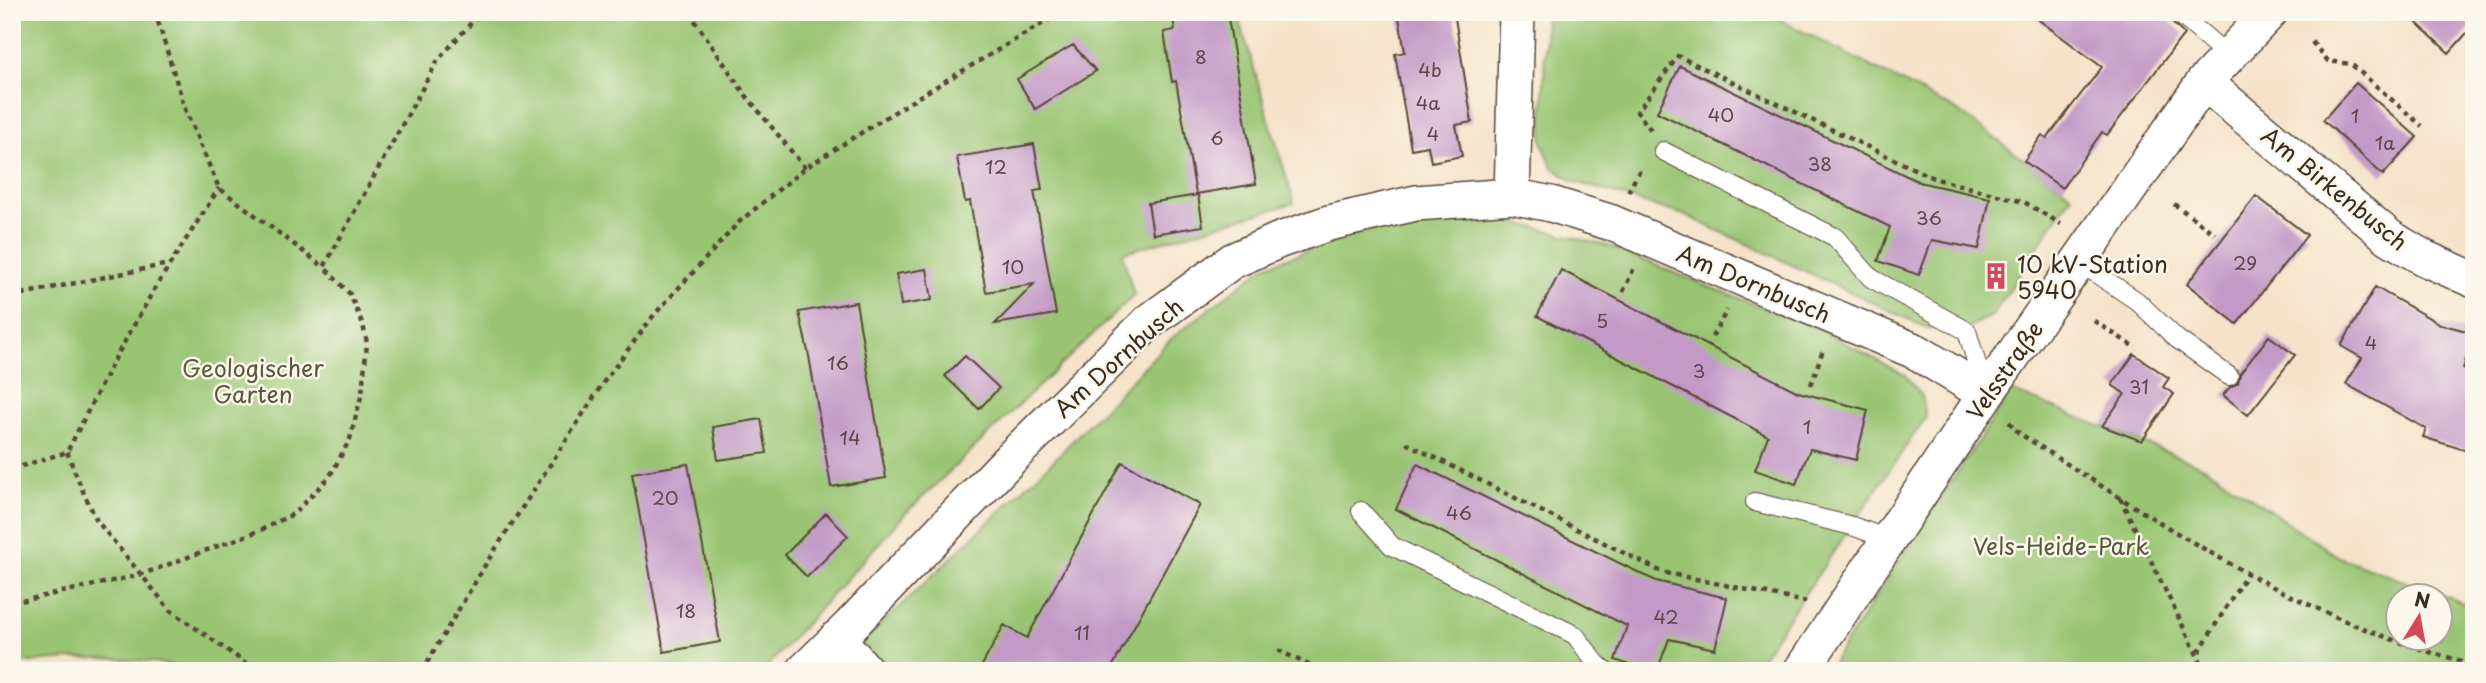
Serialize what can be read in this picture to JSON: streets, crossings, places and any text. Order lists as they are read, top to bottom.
{
  "streets": {
    "street": ["Am Birkenbusch", "Am Dornbusch", "Velsstraße"]
  },
  "crossings": [
    ["Am Birkenbusch", "Velsstraße"],
    ["Am Dornbusch", "Velsstraße"]
  ],
  "parks": ["Geologischer Garten", "Vels-Heide-Park"],
  "places": {
    "building": ["10 kV-Station 5940"]
  },
  "house_numbers": [
    "8",
    "4b",
    "4a",
    "40",
    "1",
    "4",
    "6",
    "1a",
    "38",
    "12",
    "36",
    "29",
    "10",
    "5",
    "4",
    "16",
    "3",
    "31",
    "1",
    "14",
    "20",
    "46",
    "18",
    "42",
    "11"
  ],
  "north": "top"
}
